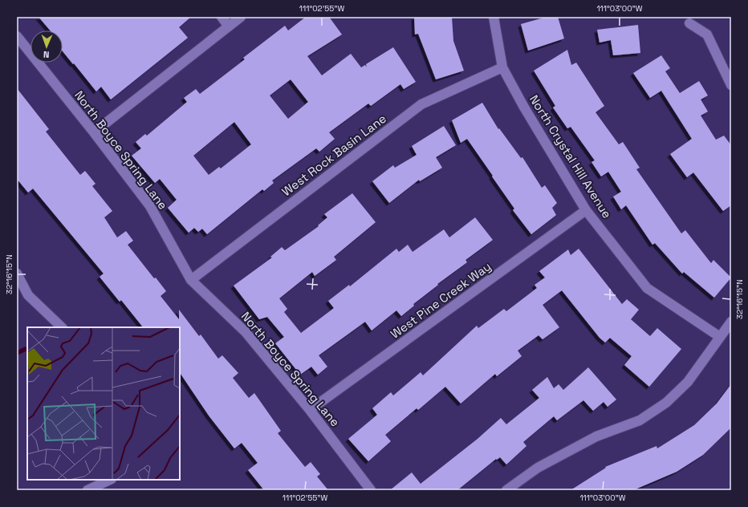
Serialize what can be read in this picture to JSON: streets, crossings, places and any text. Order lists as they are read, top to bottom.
{
  "streets": {
    "street": [
      "North Boyce Spring Lane",
      "West Rock Basin Lane",
      "North Crystal Hill Avenue",
      "West Pine Creek Way"
    ]
  },
  "crossings": [
    ["North Boyce Spring Lane", "West Rock Basin Lane"],
    ["North Boyce Spring Lane", "West Pine Creek Way"],
    ["West Rock Basin Lane", "North Crystal Hill Avenue"],
    ["North Crystal Hill Avenue", "West Pine Creek Way"]
  ],
  "north": "bottom",
  "coordinates": ["111°02'55\"W", "111°03'00\"W", "32°16'15\"N"]
}
